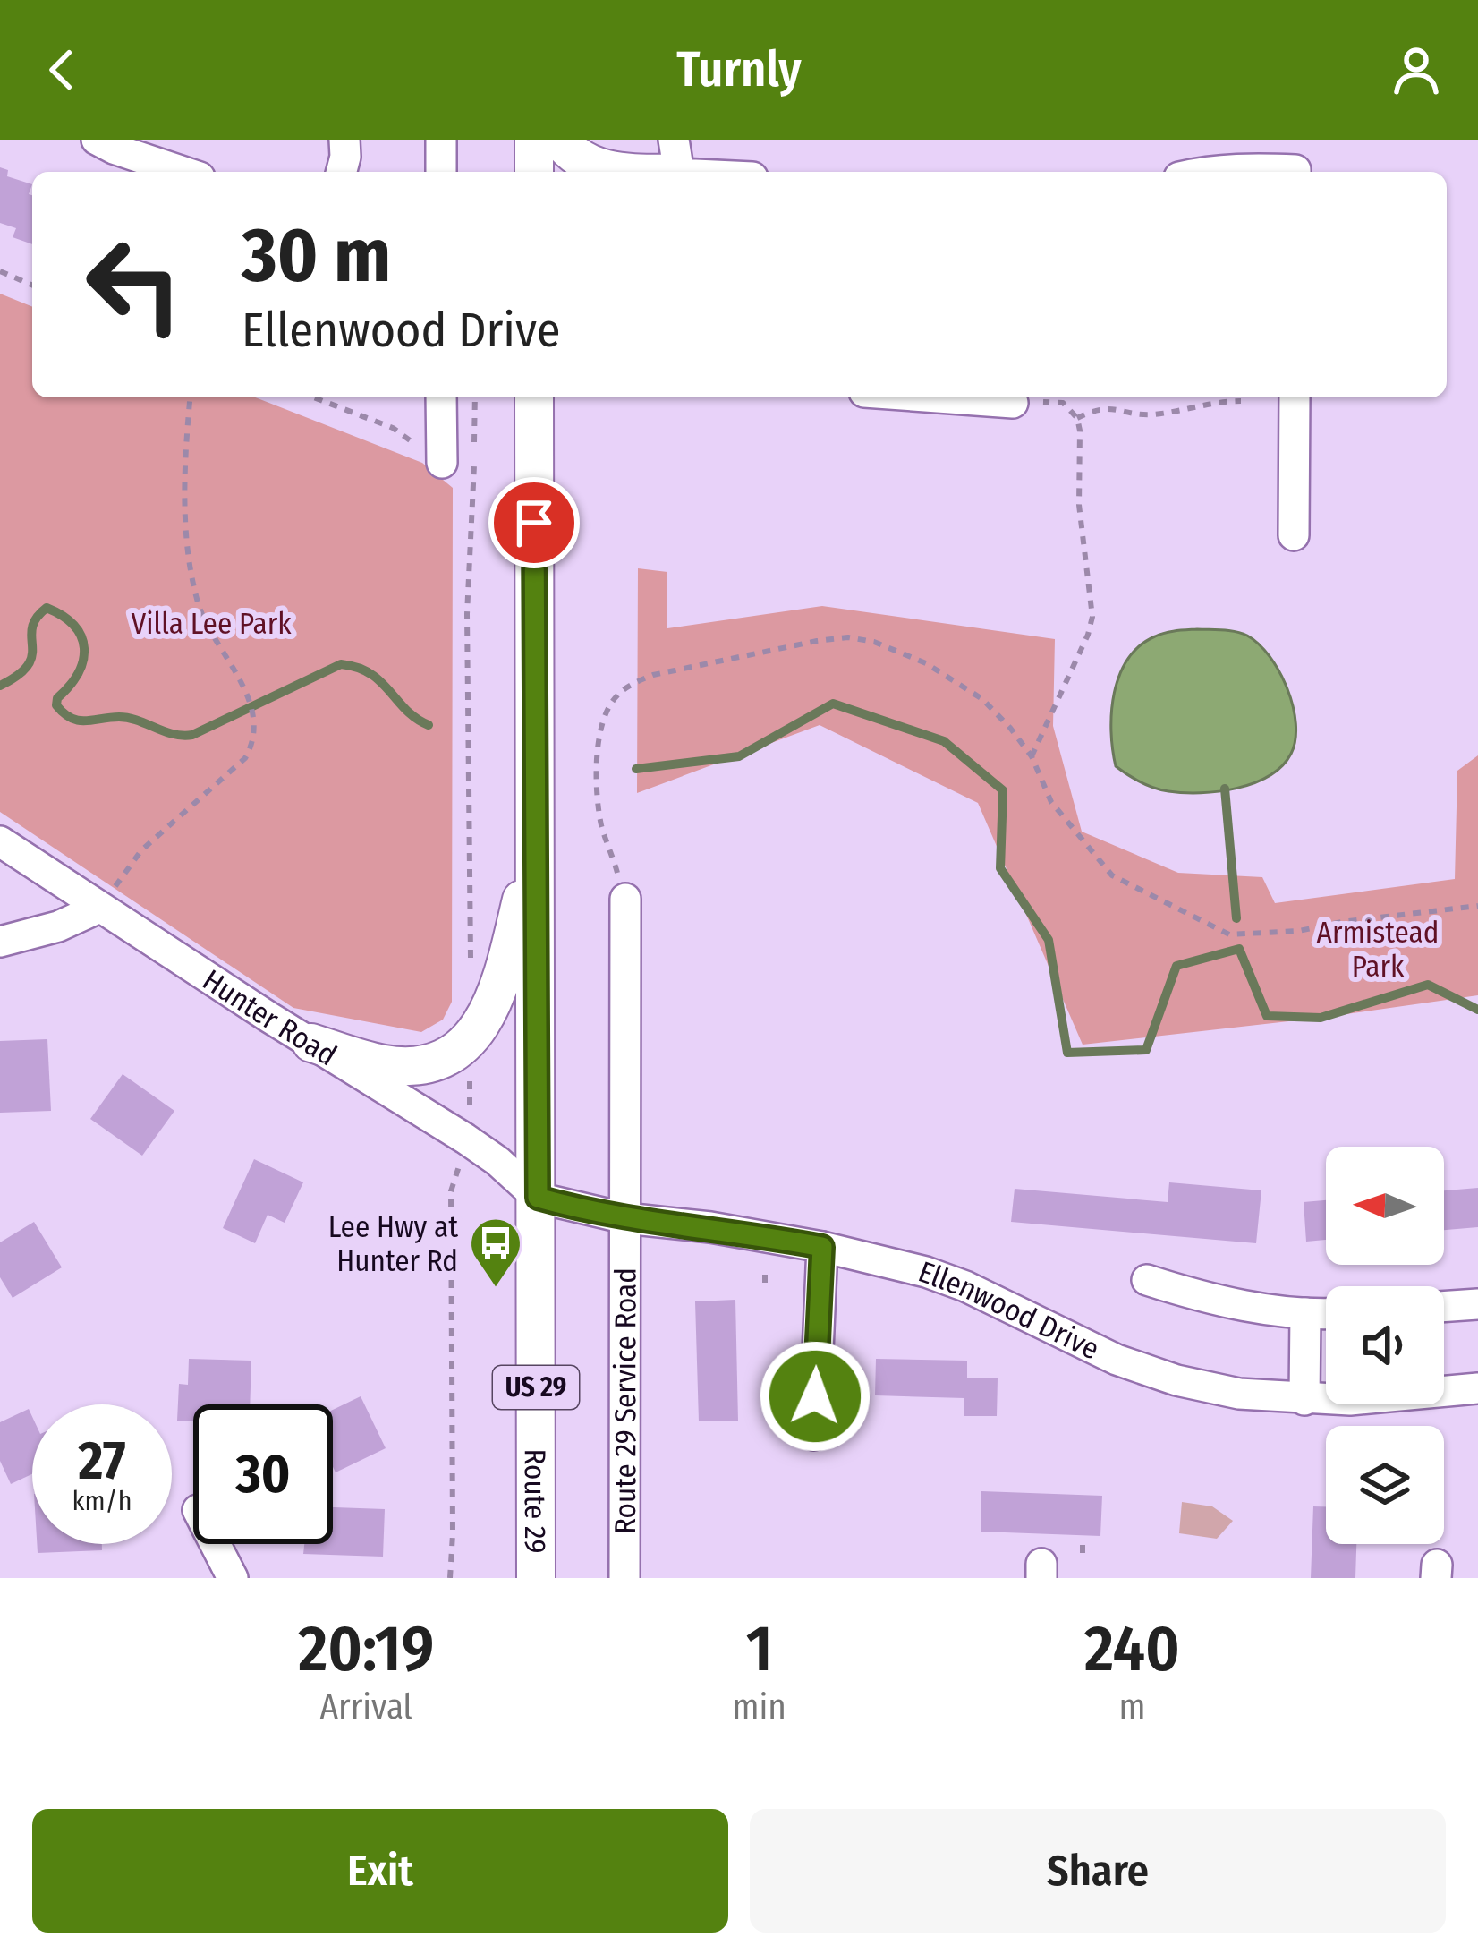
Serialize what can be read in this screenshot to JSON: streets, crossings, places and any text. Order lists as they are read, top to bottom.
{
  "streets": {
    "main road": ["US 29", "Route 29"],
    "street": ["Hunter Road", "Ellenwood Drive", "Route 29 Service Road"]
  },
  "crossings": [
    ["Hunter Road", "Ellenwood Drive"],
    ["Hunter Road", "Route 29"],
    ["Ellenwood Drive", "Route 29 Service Road"],
    ["Ellenwood Drive", "Route 29"]
  ],
  "parks": ["Villa Lee Park", "Armistead Park"],
  "places": {
    "bus stop": ["Lee Hwy at Hunter Rd"]
  },
  "north": "left",
  "page": {
    "header": "Turnly",
    "turn": ["30 m", "Ellenwood Drive"],
    "speed": "27 km/h",
    "limit": "30",
    "eta": [
      "20:19",
      "Arrival",
      "1",
      "min",
      "240",
      "m"
    ],
    "buttons": ["Exit", "Share"]
  }
}
